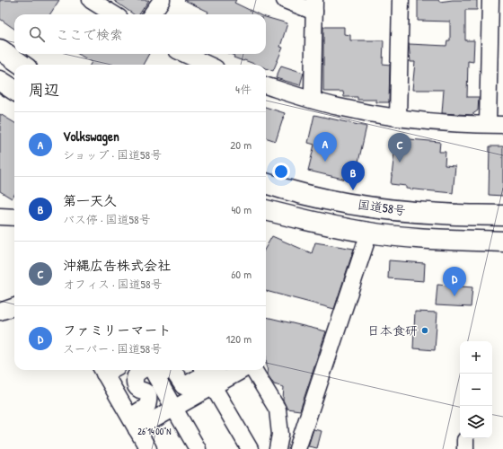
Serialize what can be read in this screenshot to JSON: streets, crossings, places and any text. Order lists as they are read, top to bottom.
{
  "streets": {
    "highway": ["国道58号"]
  },
  "places": ["日本食研"],
  "page": {
    "search": "ここで検索",
    "heading": ["周辺", "4件"],
    "list": [
      {
        "mark": "A",
        "name": "Volkswagen",
        "note": "ショップ · 国道58号",
        "value": "20 m"
      },
      {
        "mark": "B",
        "name": "第一天久",
        "note": "バス停 · 国道58号",
        "value": "40 m"
      },
      {
        "mark": "C",
        "name": "沖縄広告株式会社",
        "note": "オフィス · 国道58号",
        "value": "60 m"
      },
      {
        "mark": "D",
        "name": "ファミリーマート",
        "note": "スーパー · 国道58号",
        "value": "120 m"
      }
    ],
    "pins": [
      "A",
      "C",
      "B",
      "D"
    ],
    "map_buttons": ["+", "−"]
  },
  "coordinates": ["26°14'00\"N"]
}
